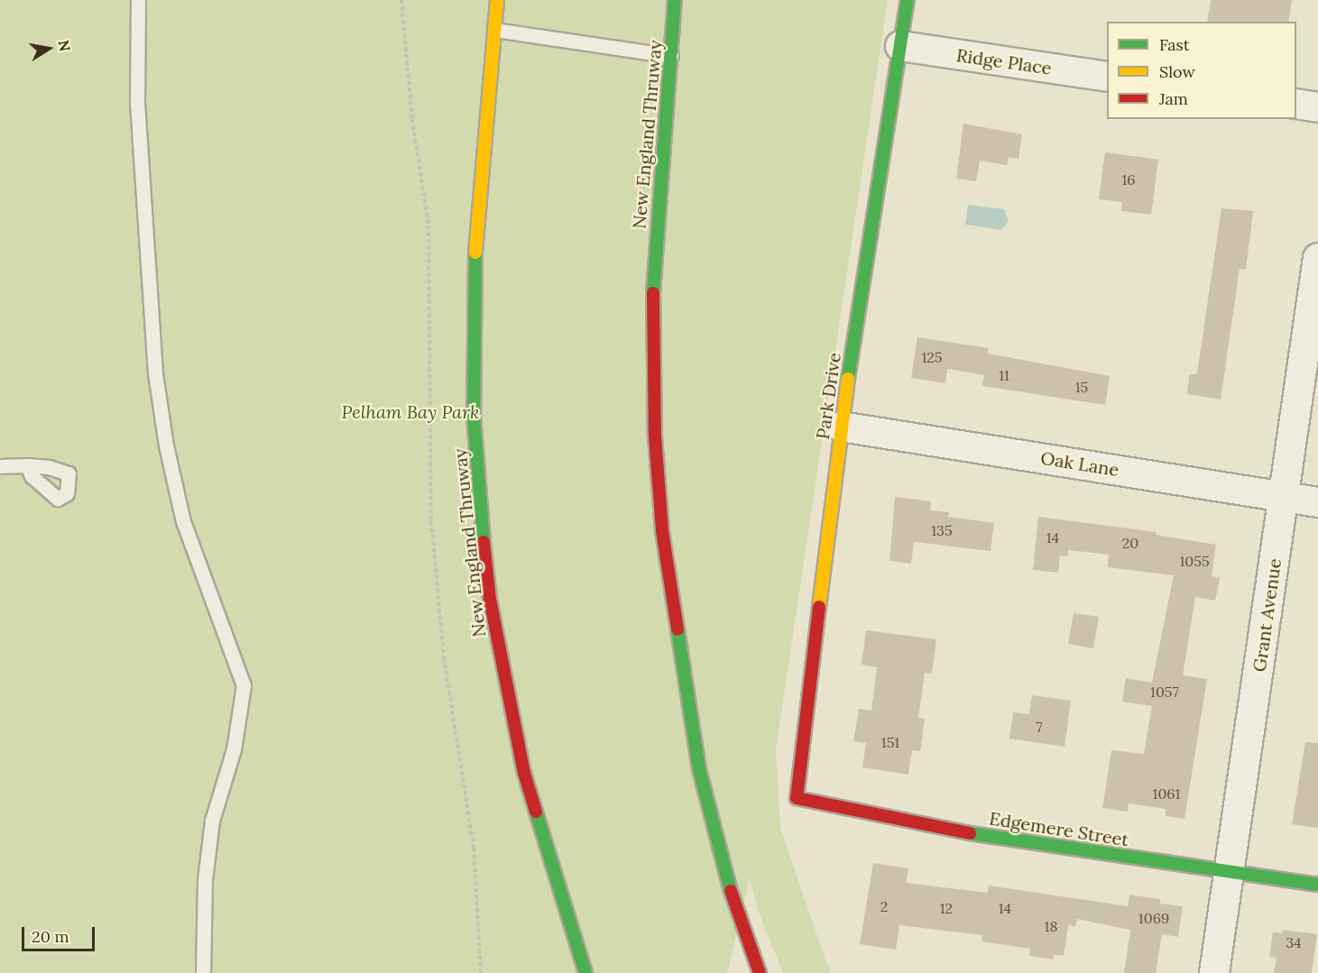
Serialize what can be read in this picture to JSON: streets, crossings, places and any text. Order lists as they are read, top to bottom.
{
  "streets": {
    "main road": ["New England Thruway", "Park Drive", "Edgemere Street"],
    "street": ["Ridge Place", "Oak Lane", "Grant Avenue"]
  },
  "crossings": [
    ["Ridge Place", "Park Drive"],
    ["Park Drive", "Oak Lane"],
    ["Park Drive", "Edgemere Street"],
    ["Oak Lane", "Grant Avenue"],
    ["Grant Avenue", "Edgemere Street"]
  ],
  "parks": ["Pelham Bay Park"],
  "house_numbers": [
    "16",
    "125",
    "11",
    "15",
    "135",
    "14",
    "20",
    "1055",
    "1057",
    "7",
    "151",
    "1061",
    "2",
    "12",
    "14",
    "1069",
    "18",
    "34"
  ],
  "legend": ["Fast", "Slow", "Jam"],
  "scale_bar": "20 m",
  "north": "right"
}
